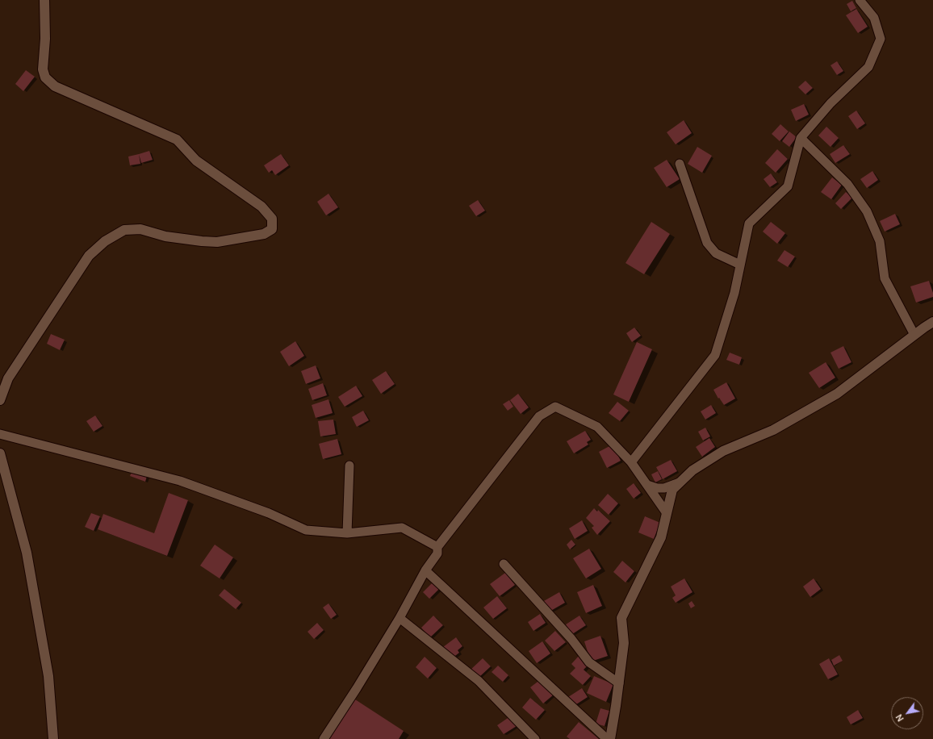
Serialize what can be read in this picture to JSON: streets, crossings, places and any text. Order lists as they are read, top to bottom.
{
  "north": "bottom left"
}
